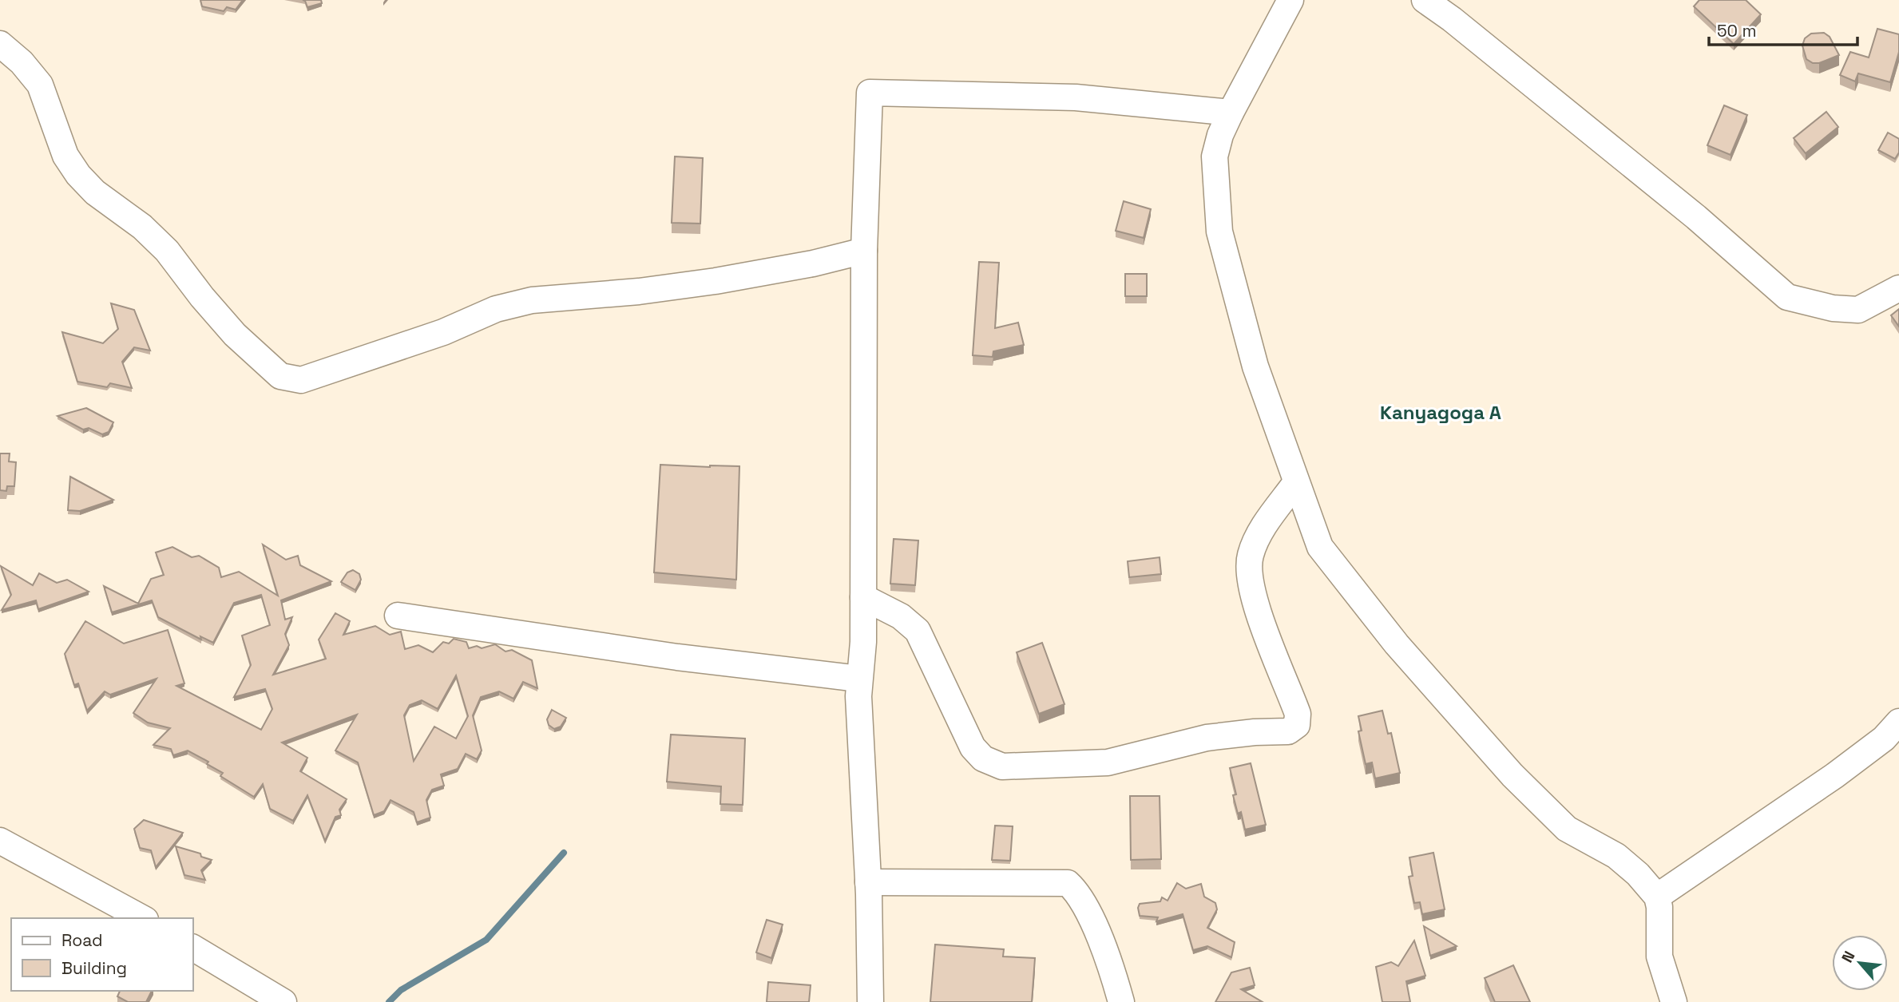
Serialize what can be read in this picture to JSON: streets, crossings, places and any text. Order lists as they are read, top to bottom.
{
  "districts": ["Kanyagoga A"],
  "legend": ["Road", "Building"],
  "scale_bar": "50 m",
  "north": "top left"
}
